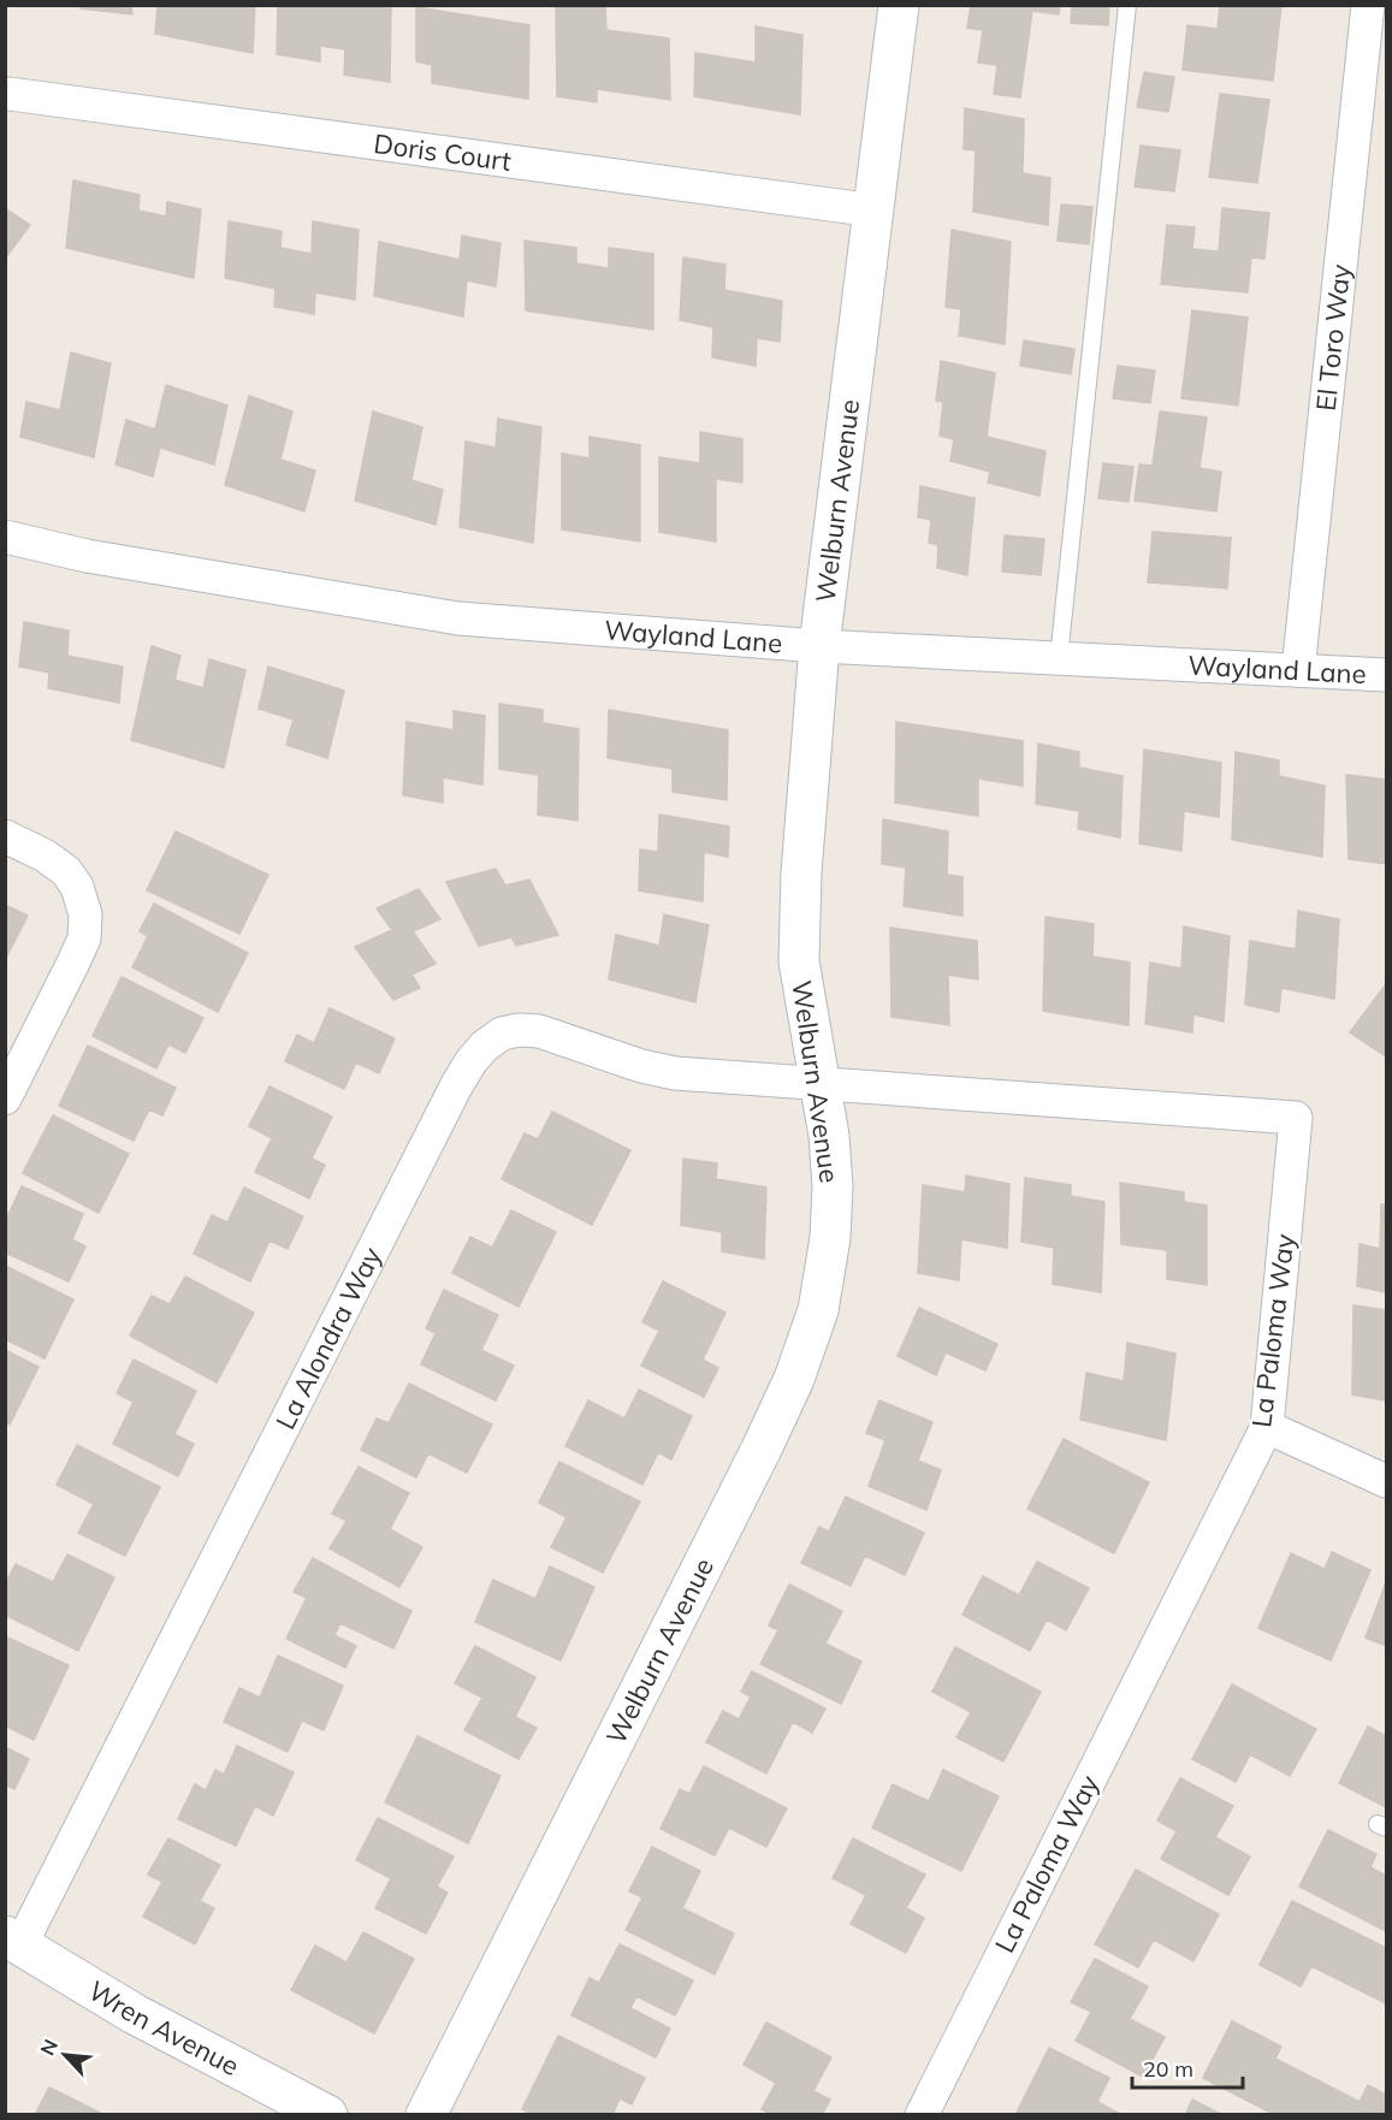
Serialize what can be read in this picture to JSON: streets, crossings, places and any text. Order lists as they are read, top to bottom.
{
  "streets": {
    "main road": ["Welburn Avenue", "Wren Avenue"],
    "street": [
      "Doris Court",
      "El Toro Way",
      "Wayland Lane",
      "La Paloma Way",
      "La Alondra Way"
    ]
  },
  "crossings": [
    ["Doris Court", "Welburn Avenue"],
    ["El Toro Way", "Wayland Lane"],
    ["Welburn Avenue", "Wayland Lane"],
    ["Welburn Avenue", "La Paloma Way"],
    ["Welburn Avenue", "La Alondra Way"],
    ["La Paloma Way", "La Alondra Way"],
    ["La Alondra Way", "Wren Avenue"]
  ],
  "scale_bar": "20 m",
  "north": "top left"
}
